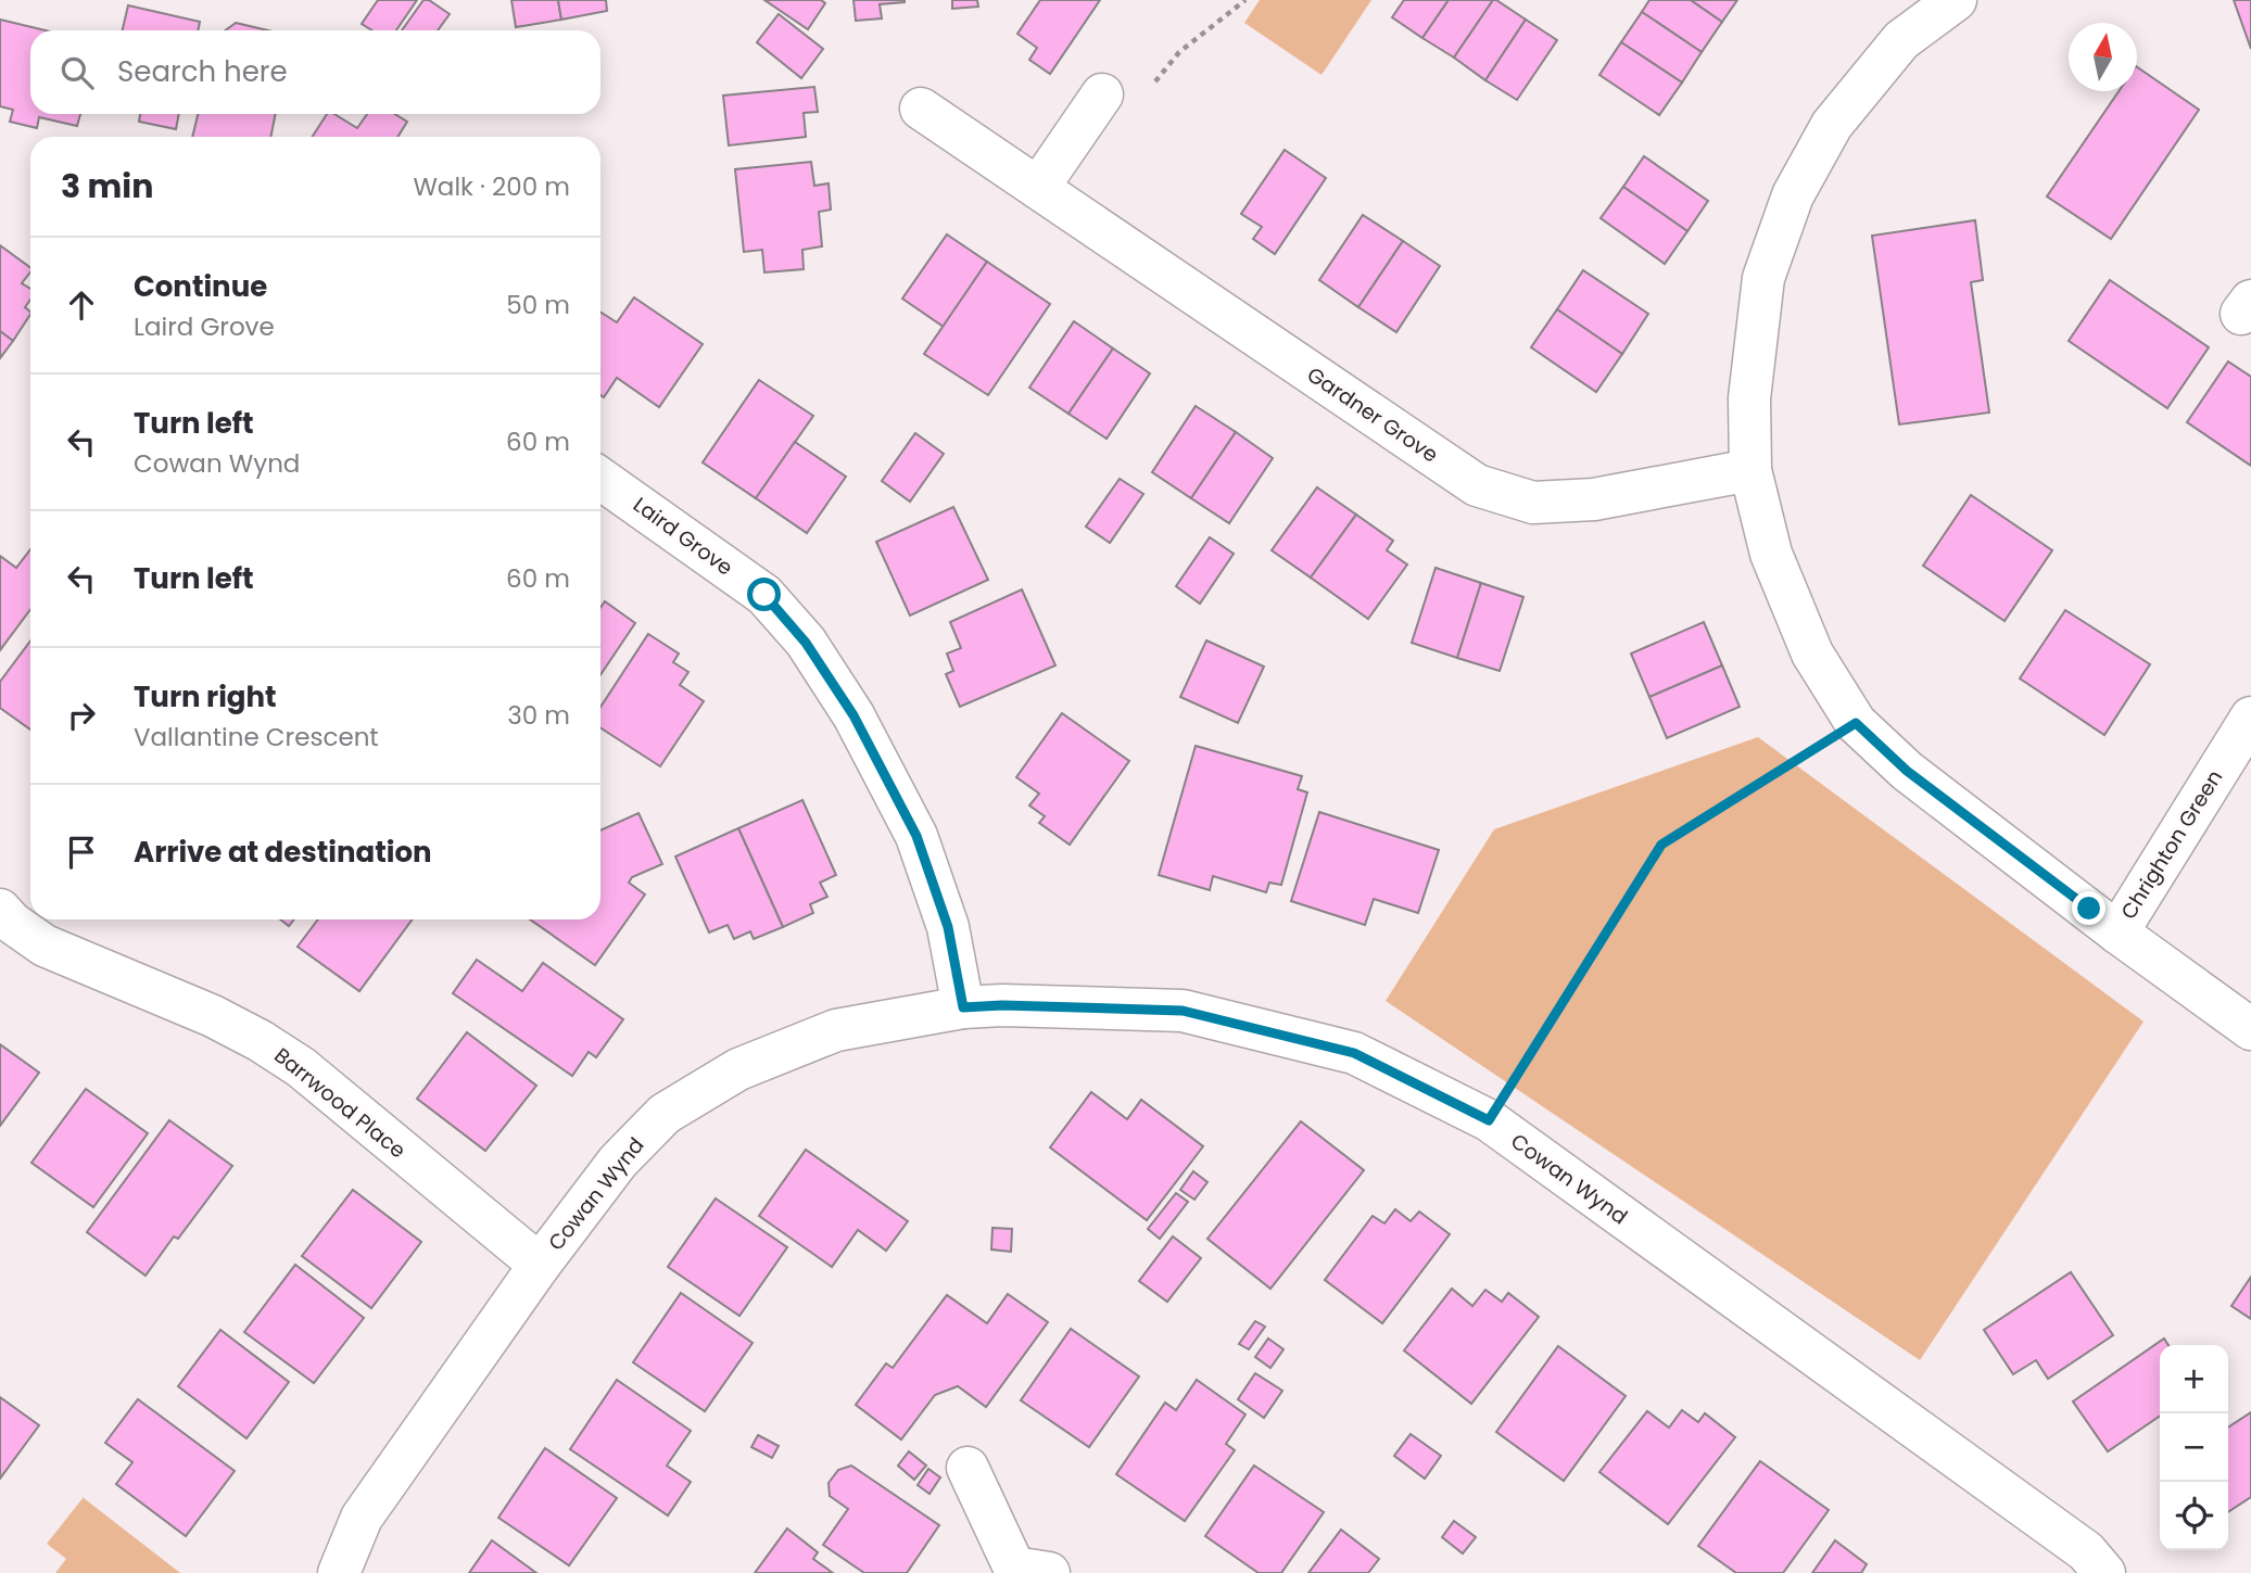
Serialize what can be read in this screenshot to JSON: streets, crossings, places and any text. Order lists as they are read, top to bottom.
{
  "streets": {
    "street": [
      "Gardner Grove",
      "Laird Grove",
      "Chrighton Green",
      "Barrwood Place",
      "Cowan Wynd"
    ]
  },
  "crossings": [
    ["Laird Grove", "Cowan Wynd"],
    ["Barrwood Place", "Cowan Wynd"]
  ],
  "north": "top",
  "page": {
    "search": "Search here",
    "heading": ["3 min", "Walk · 200 m"],
    "list": [
      ["Continue", "Laird Grove", "50 m"],
      ["Turn left", "Cowan Wynd", "60 m"],
      ["Turn left", "60 m"],
      ["Turn right", "Vallantine Crescent", "30 m"],
      "Arrive at destination"
    ],
    "map_buttons": ["+", "−"]
  }
}
